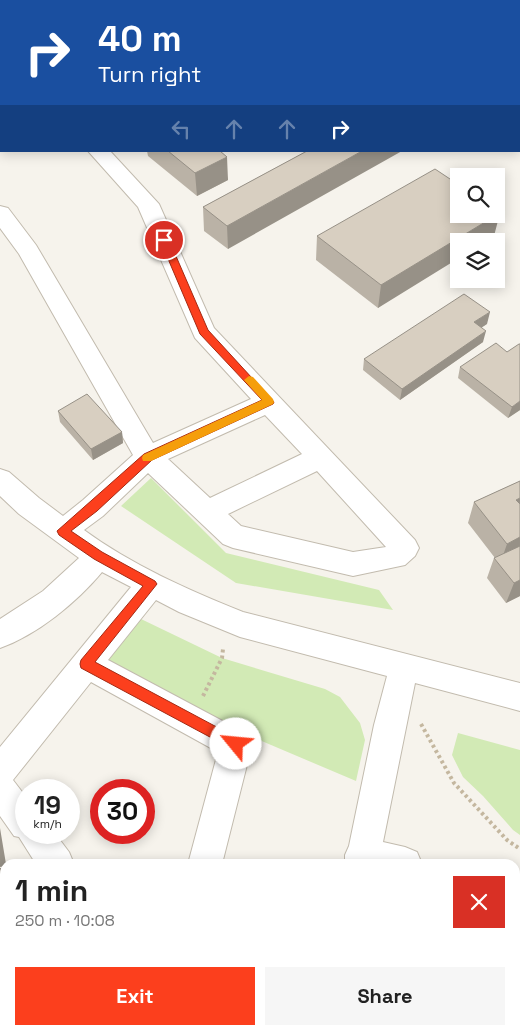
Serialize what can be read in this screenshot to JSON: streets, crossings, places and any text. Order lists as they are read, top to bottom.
{
  "page": {
    "turn": ["40 m", "Turn right"],
    "speed": "19 km/h",
    "limit": "30",
    "heading": ["1 min", "250 m · 10:08"],
    "buttons": ["Exit", "Share"]
  }
}
